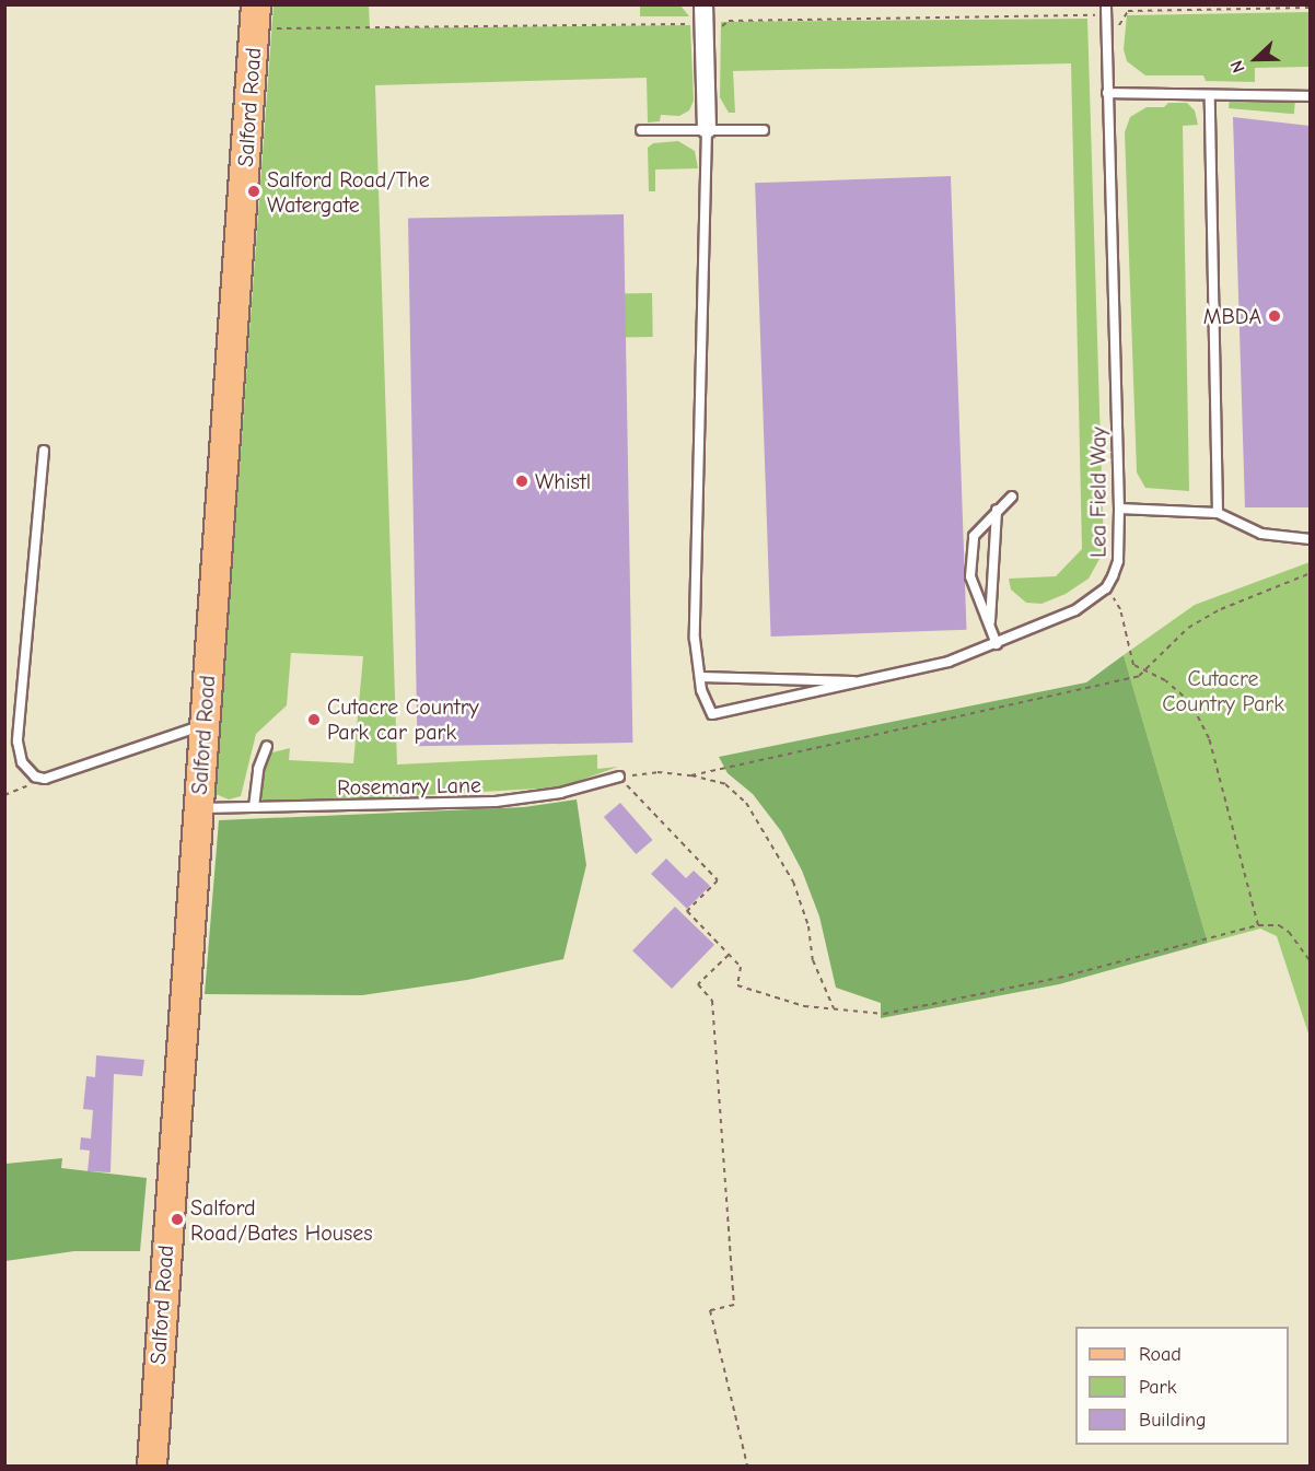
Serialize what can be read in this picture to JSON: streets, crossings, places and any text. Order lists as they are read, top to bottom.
{
  "streets": {
    "main road": ["Salford Road"],
    "lane": ["Lea Field Way", "Rosemary Lane"]
  },
  "crossings": [
    ["Salford Road", "Rosemary Lane"]
  ],
  "parks": ["Cutacre Country Park"],
  "places": [
    "Salford Road/The Watergate",
    "MBDA",
    "Whistl",
    "Cutacre Country Park car park",
    "Salford Road/Bates Houses"
  ],
  "legend": ["Road", "Park", "Building"],
  "north": "left"
}
